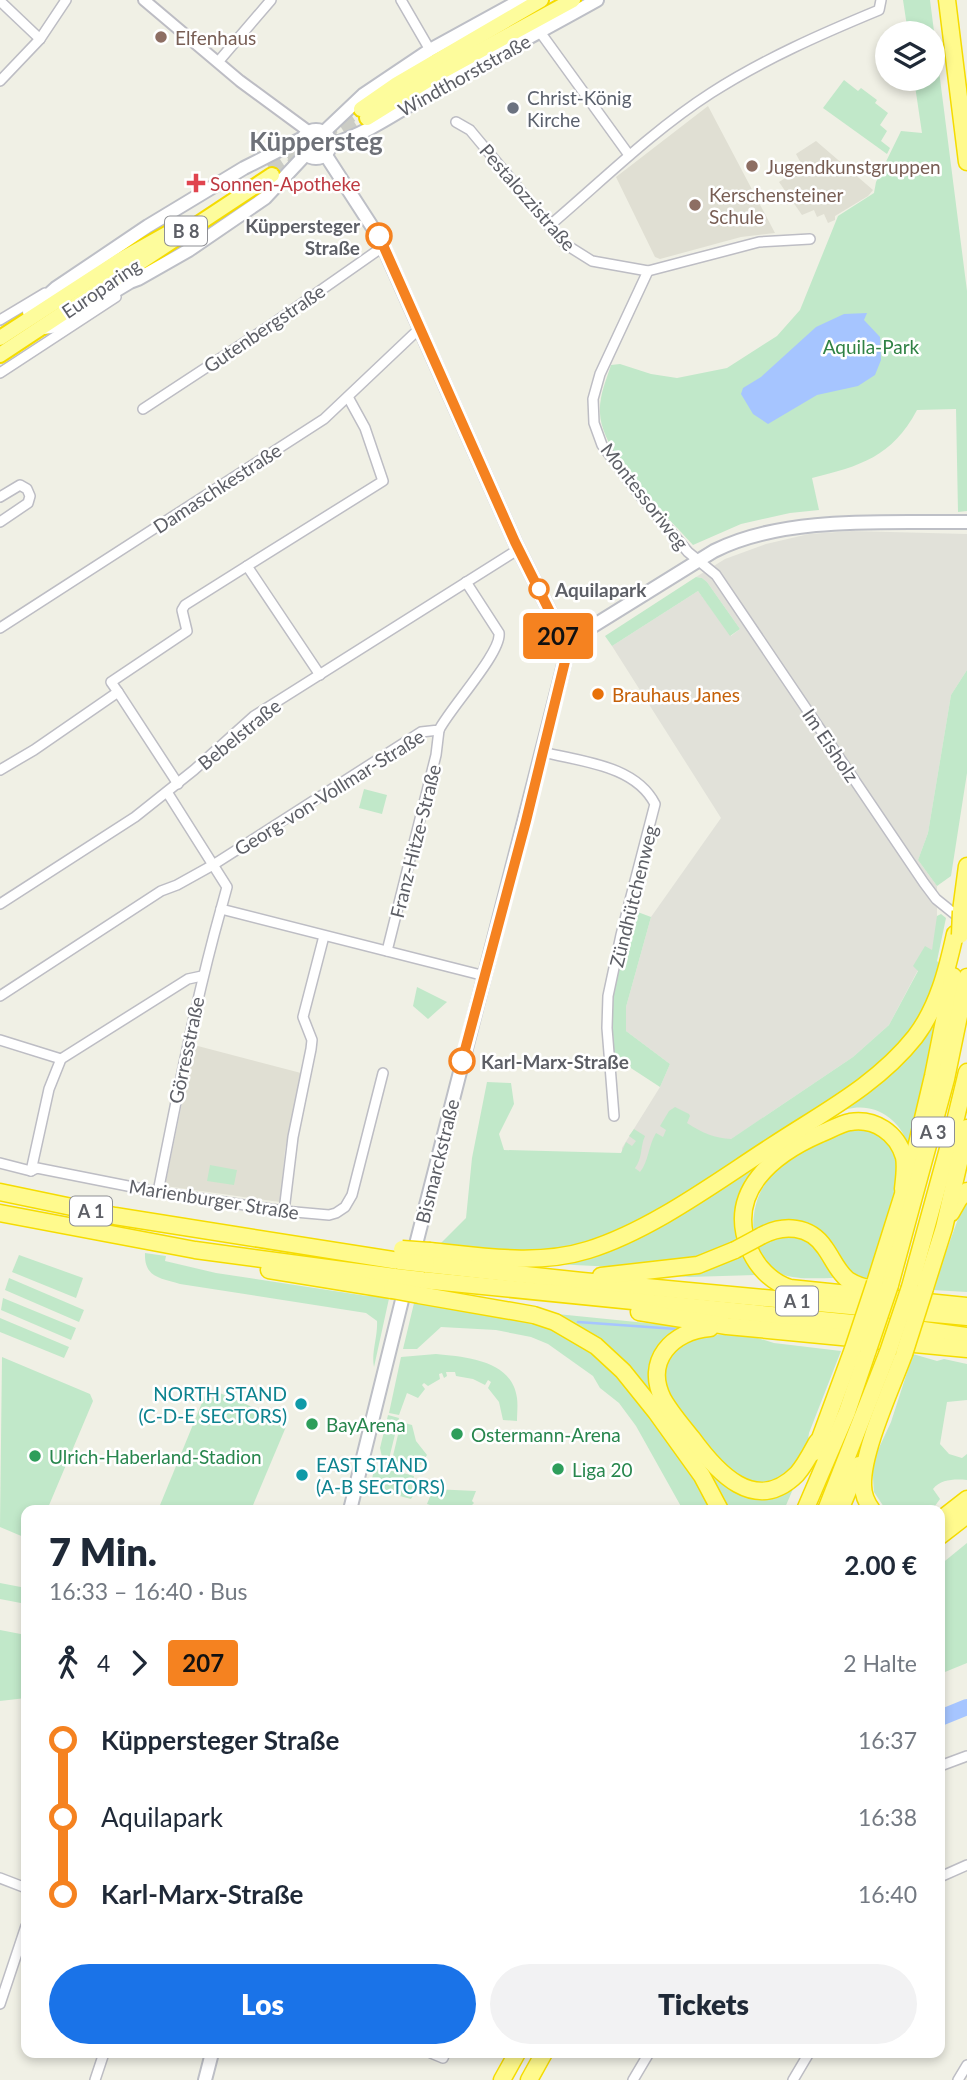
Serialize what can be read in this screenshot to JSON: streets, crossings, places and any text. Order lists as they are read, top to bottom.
{
  "streets": {
    "highway": [
      "B 8",
      "Europaring",
      "A 3",
      "A 1"
    ],
    "main road": ["Windthorststraße", "Bismarckstraße"],
    "street": [
      "Pestalozzistraße",
      "Gutenbergstraße",
      "Damaschkestraße",
      "Montessoriweg",
      "Bebelstraße",
      "Im Eisholz",
      "Georg-von-Vollmar-Straße",
      "Franz-Hitze-Straße",
      "Zündhütchenweg",
      "Görresstraße",
      "Marienburger Straße"
    ]
  },
  "crossings": [
    ["Windthorststraße", "Europaring"],
    ["Pestalozzistraße", "Montessoriweg"],
    ["Montessoriweg", "Im Eisholz"],
    ["Bebelstraße", "Georg-von-Vollmar-Straße"],
    ["Georg-von-Vollmar-Straße", "Franz-Hitze-Straße"],
    ["Zündhütchenweg", "Bismarckstraße"],
    ["Görresstraße", "Marienburger Straße"]
  ],
  "districts": ["Küppersteg"],
  "parks": ["Aquila-Park"],
  "places": {
    "other": [
      "Elfenhaus",
      "Christ-König Kirche",
      "Jugendkunstgruppen",
      "Kerschensteiner Schule",
      "Küppersteger Straße",
      "Aquilapark",
      "Brauhaus Janes",
      "Karl-Marx-Straße",
      "NORTH STAND (C-D-E SECTORS)",
      "BayArena",
      "Ostermann-Arena",
      "Ulrich-Haberland-Stadion",
      "Liga 20",
      "EAST STAND (A-B SECTORS)"
    ],
    "health": ["Sonnen-Apotheke"]
  },
  "lines": ["bus line 207"],
  "page": {
    "on_map": "207",
    "heading": ["7 Min.", "16:33 – 16:40 · Bus", "2.00 €"],
    "legs": ["4", "207", "2 Halte"],
    "list": [
      {
        "name": "Küppersteger Straße",
        "value": "16:37"
      },
      {
        "name": "Aquilapark",
        "value": "16:38"
      },
      {
        "name": "Karl-Marx-Straße",
        "value": "16:40"
      }
    ],
    "buttons": ["Los", "Tickets"]
  }
}
